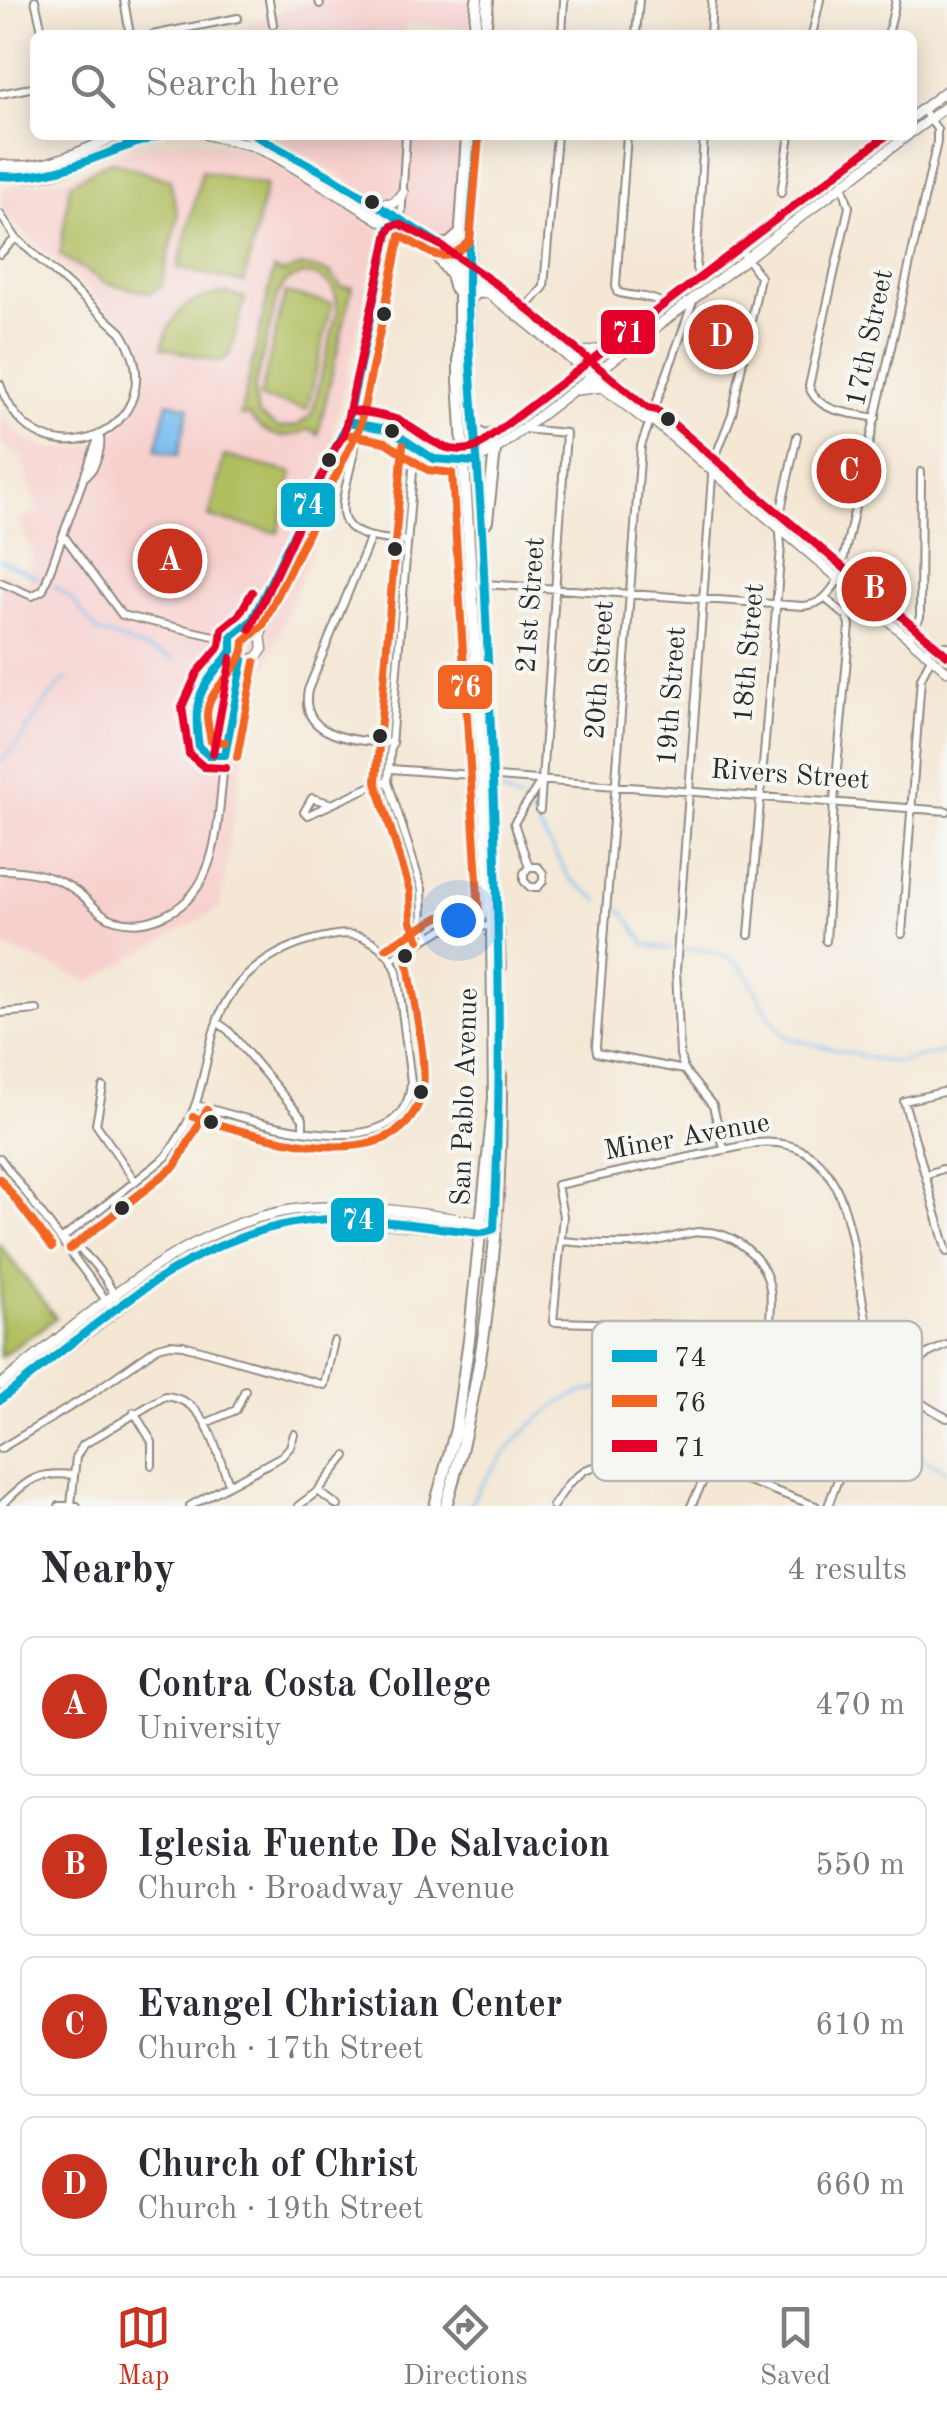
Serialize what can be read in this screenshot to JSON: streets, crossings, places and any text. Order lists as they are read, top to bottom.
{
  "streets": {
    "main road": ["San Pablo Avenue"],
    "street": [
      "17th Street",
      "21st Street",
      "18th Street",
      "20th Street",
      "19th Street",
      "Rivers Street",
      "Miner Avenue"
    ]
  },
  "crossings": [
    ["21st Street", "Rivers Street"],
    ["18th Street", "Rivers Street"],
    ["20th Street", "19th Street"],
    ["20th Street", "Rivers Street"],
    ["19th Street", "Rivers Street"],
    ["Rivers Street", "San Pablo Avenue"]
  ],
  "lines": ["transit line 74", "transit line 76", "transit line 71"],
  "legend": ["74", "76", "71"],
  "page": {
    "search": "Search here",
    "pins": [
      "D",
      "C",
      "A",
      "B"
    ],
    "heading": ["Nearby", "4 results"],
    "list": [
      {
        "mark": "A",
        "name": "Contra Costa College",
        "note": "University",
        "value": "470 m"
      },
      {
        "mark": "B",
        "name": "Iglesia Fuente De Salvacion",
        "note": "Church · Broadway Avenue",
        "value": "550 m"
      },
      {
        "mark": "C",
        "name": "Evangel Christian Center",
        "note": "Church · 17th Street",
        "value": "610 m"
      },
      {
        "mark": "D",
        "name": "Church of Christ",
        "note": "Church · 19th Street",
        "value": "660 m"
      }
    ],
    "nav": ["Map", "Directions", "Saved"]
  }
}
